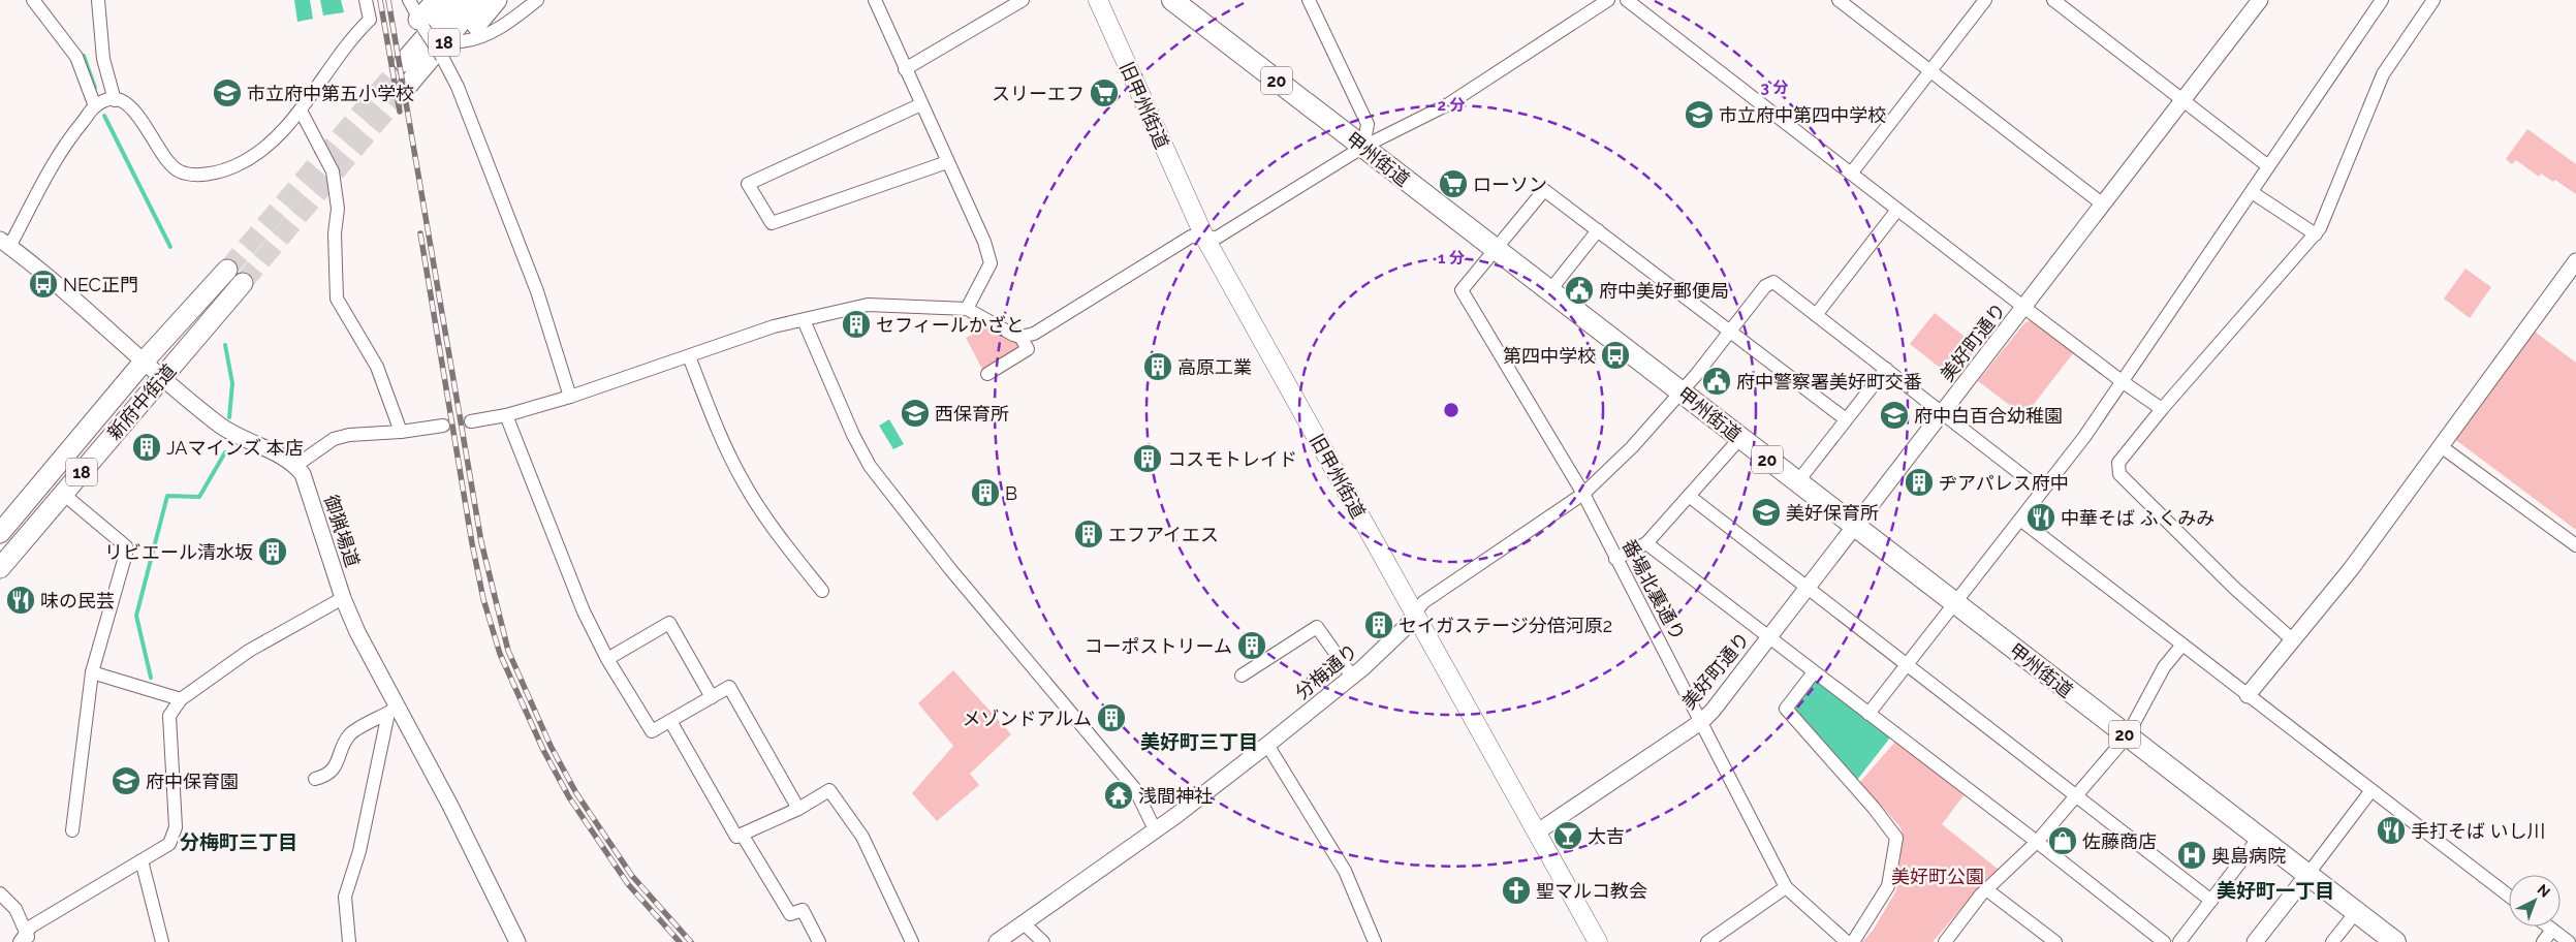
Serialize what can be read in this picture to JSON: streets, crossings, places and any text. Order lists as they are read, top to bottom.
{
  "streets": {
    "highway": ["20", "甲州街道"],
    "main road": ["18", "旧甲州街道", "新府中街道"],
    "street": [
      "美好町通り",
      "御猟場道",
      "番場北裏通り",
      "分梅通り"
    ]
  },
  "crossings": [
    ["旧甲州街道", "美好町通り"],
    ["旧甲州街道", "分梅通り"],
    ["甲州街道", "美好町通り"],
    ["甲州街道", "番場北裏通り"],
    ["甲州街道", "分梅通り"],
    ["美好町通り", "番場北裏通り"],
    ["番場北裏通り", "分梅通り"]
  ],
  "districts": ["美好町三丁目", "分梅町三丁目", "美好町一丁目"],
  "parks": ["美好町公園"],
  "places": {
    "school or university": [
      "市立府中第五小学校",
      "市立府中第四中学校",
      "西保育所",
      "府中白百合幼稚園",
      "美好保育所",
      "府中保育園"
    ],
    "supermarket": ["スリーエフ", "ローソン"],
    "bus stop": ["NEC正門", "第四中学校"],
    "public building": ["府中美好郵便局", "府中警察署美好町交番"],
    "building": [
      "セフィールかざと",
      "高原工業",
      "JAマインズ 本店",
      "コスモトレイド",
      "ヂアパレス府中",
      "B",
      "エフアイエス",
      "リビエール清水坂",
      "セイガステージ分倍河原2",
      "コーポストリーム",
      "メゾンドアルム"
    ],
    "restaurant": ["中華そば ふくみみ", "味の民芸", "手打そば いし川"],
    "temple": ["浅間神社"],
    "bar": ["大吉"],
    "shop": ["佐藤商店"],
    "hospital": ["奥島病院"],
    "church": ["聖マルコ教会"]
  },
  "north": "top right",
  "rings": ["3 分", "2 分", "1 分"]
}
